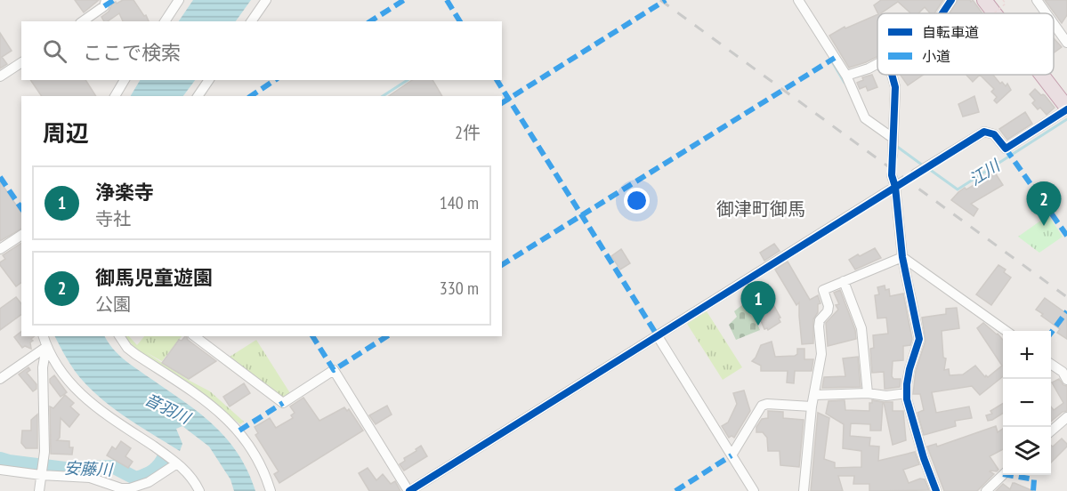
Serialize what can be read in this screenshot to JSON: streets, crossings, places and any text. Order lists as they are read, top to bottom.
{
  "districts": ["御津町御馬"],
  "water": ["江川", "音羽川", "安藤川"],
  "legend": ["自転車道", "小道"],
  "page": {
    "search": "ここで検索",
    "heading": ["周辺", "2件"],
    "list": [
      {
        "mark": "1",
        "name": "浄楽寺",
        "note": "寺社",
        "value": "140 m"
      },
      {
        "mark": "2",
        "name": "御馬児童遊園",
        "note": "公園",
        "value": "330 m"
      }
    ],
    "pins": ["2", "1"],
    "map_buttons": ["+", "−"]
  }
}
